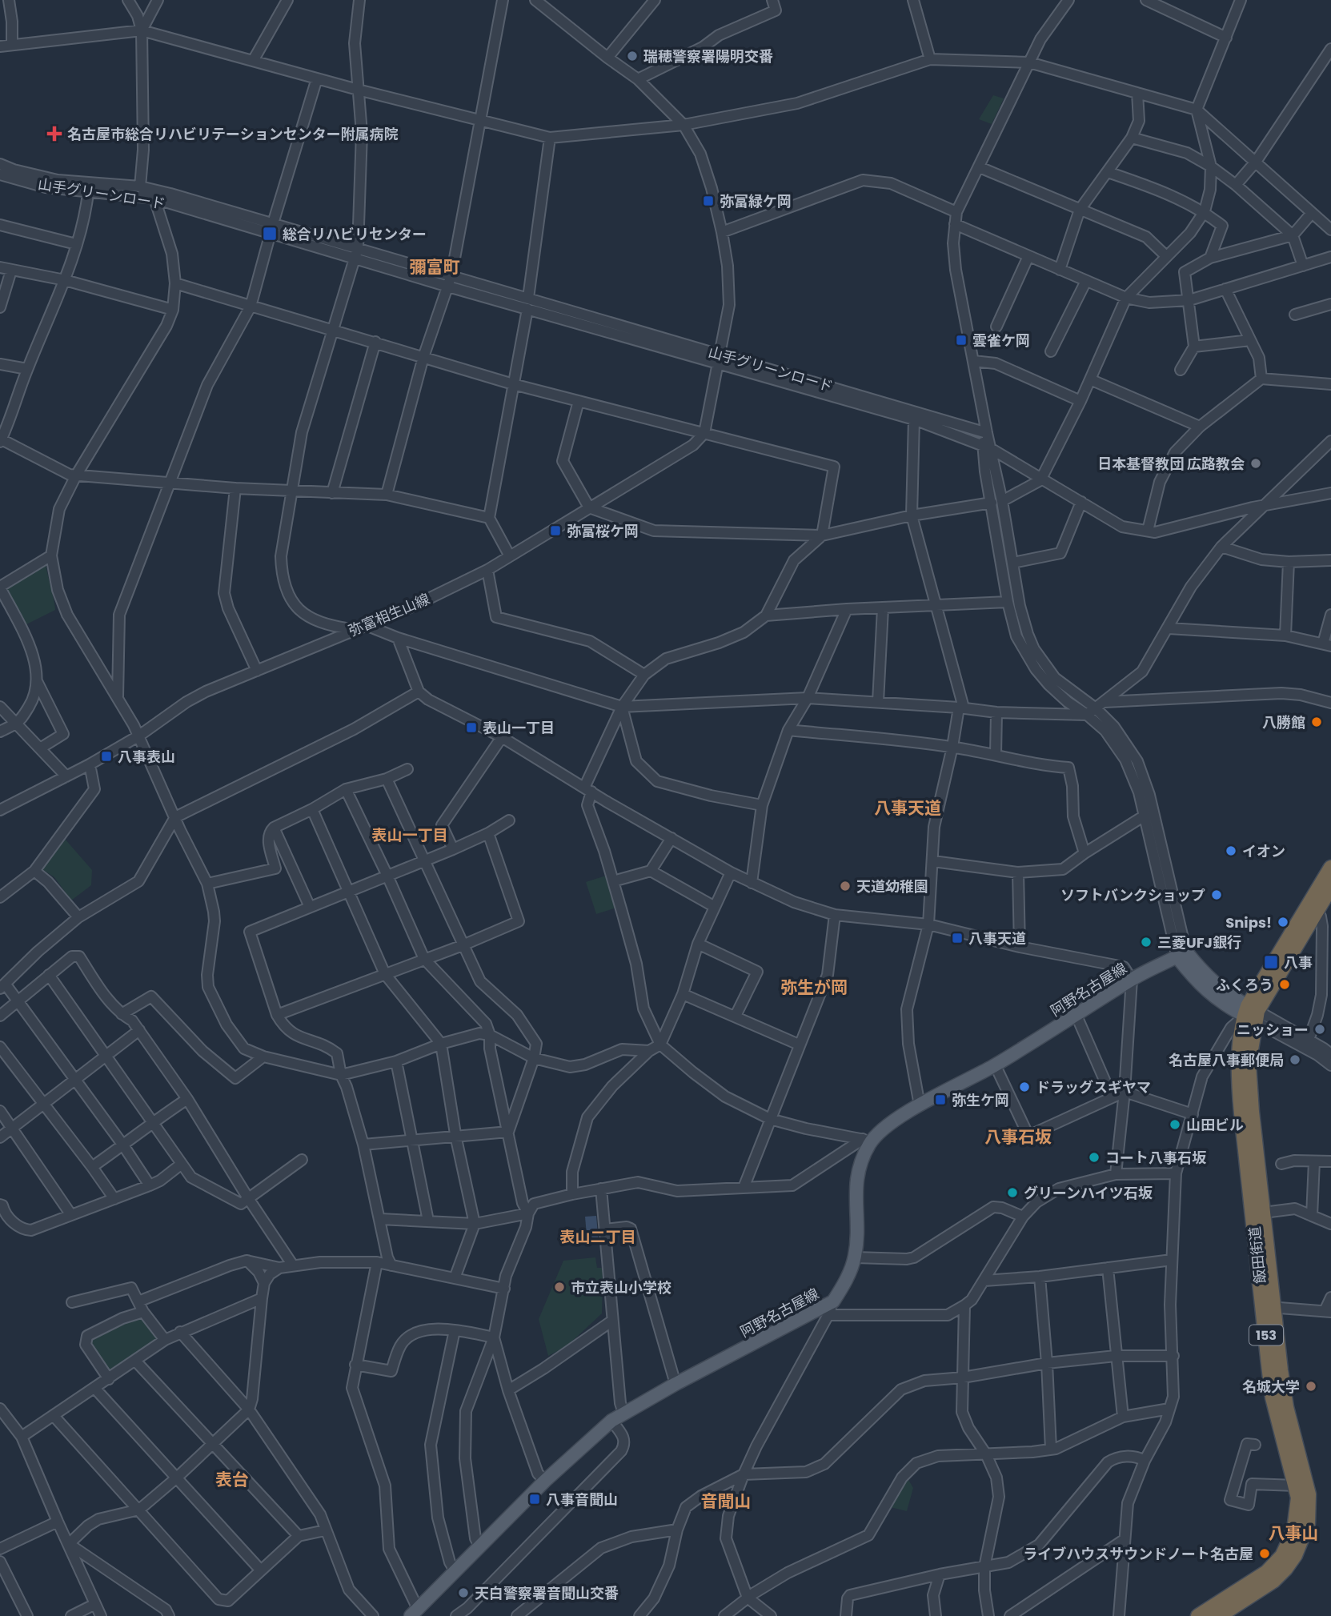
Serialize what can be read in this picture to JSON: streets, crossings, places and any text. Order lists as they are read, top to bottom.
{
  "streets": {
    "highway": ["飯田街道", "153"],
    "main road": ["阿野名古屋線"],
    "street": ["山手グリーンロード", "弥富相生山線"]
  },
  "districts": [
    "彌富町",
    "八事天道",
    "表山一丁目",
    "弥生が岡",
    "八事石坂",
    "表山二丁目",
    "表台",
    "音聞山",
    "八事山"
  ],
  "places": {
    "other": [
      "瑞穂警察署陽明交番",
      "日本基督教団 広路教会",
      "八勝館",
      "イオン",
      "天道幼稚園",
      "ソフトバンクショップ",
      "Snips!",
      "三菱UFJ銀行",
      "ふくろう",
      "ニッショー",
      "名古屋八事郵便局",
      "ドラッグスギヤマ",
      "山田ビル",
      "コート八事石坂",
      "グリーンハイツ石坂",
      "市立表山小学校",
      "名城大学",
      "ライブハウスサウンドノート名古屋",
      "天白警察署音聞山交番"
    ],
    "health": ["名古屋市総合リハビリテーションセンター附属病院"],
    "transit": [
      "弥富緑ケ岡",
      "総合リハビリセンター",
      "雲雀ケ岡",
      "弥富桜ケ岡",
      "表山一丁目",
      "八事表山",
      "八事天道",
      "八事",
      "弥生ケ岡",
      "八事音聞山"
    ]
  }
}
